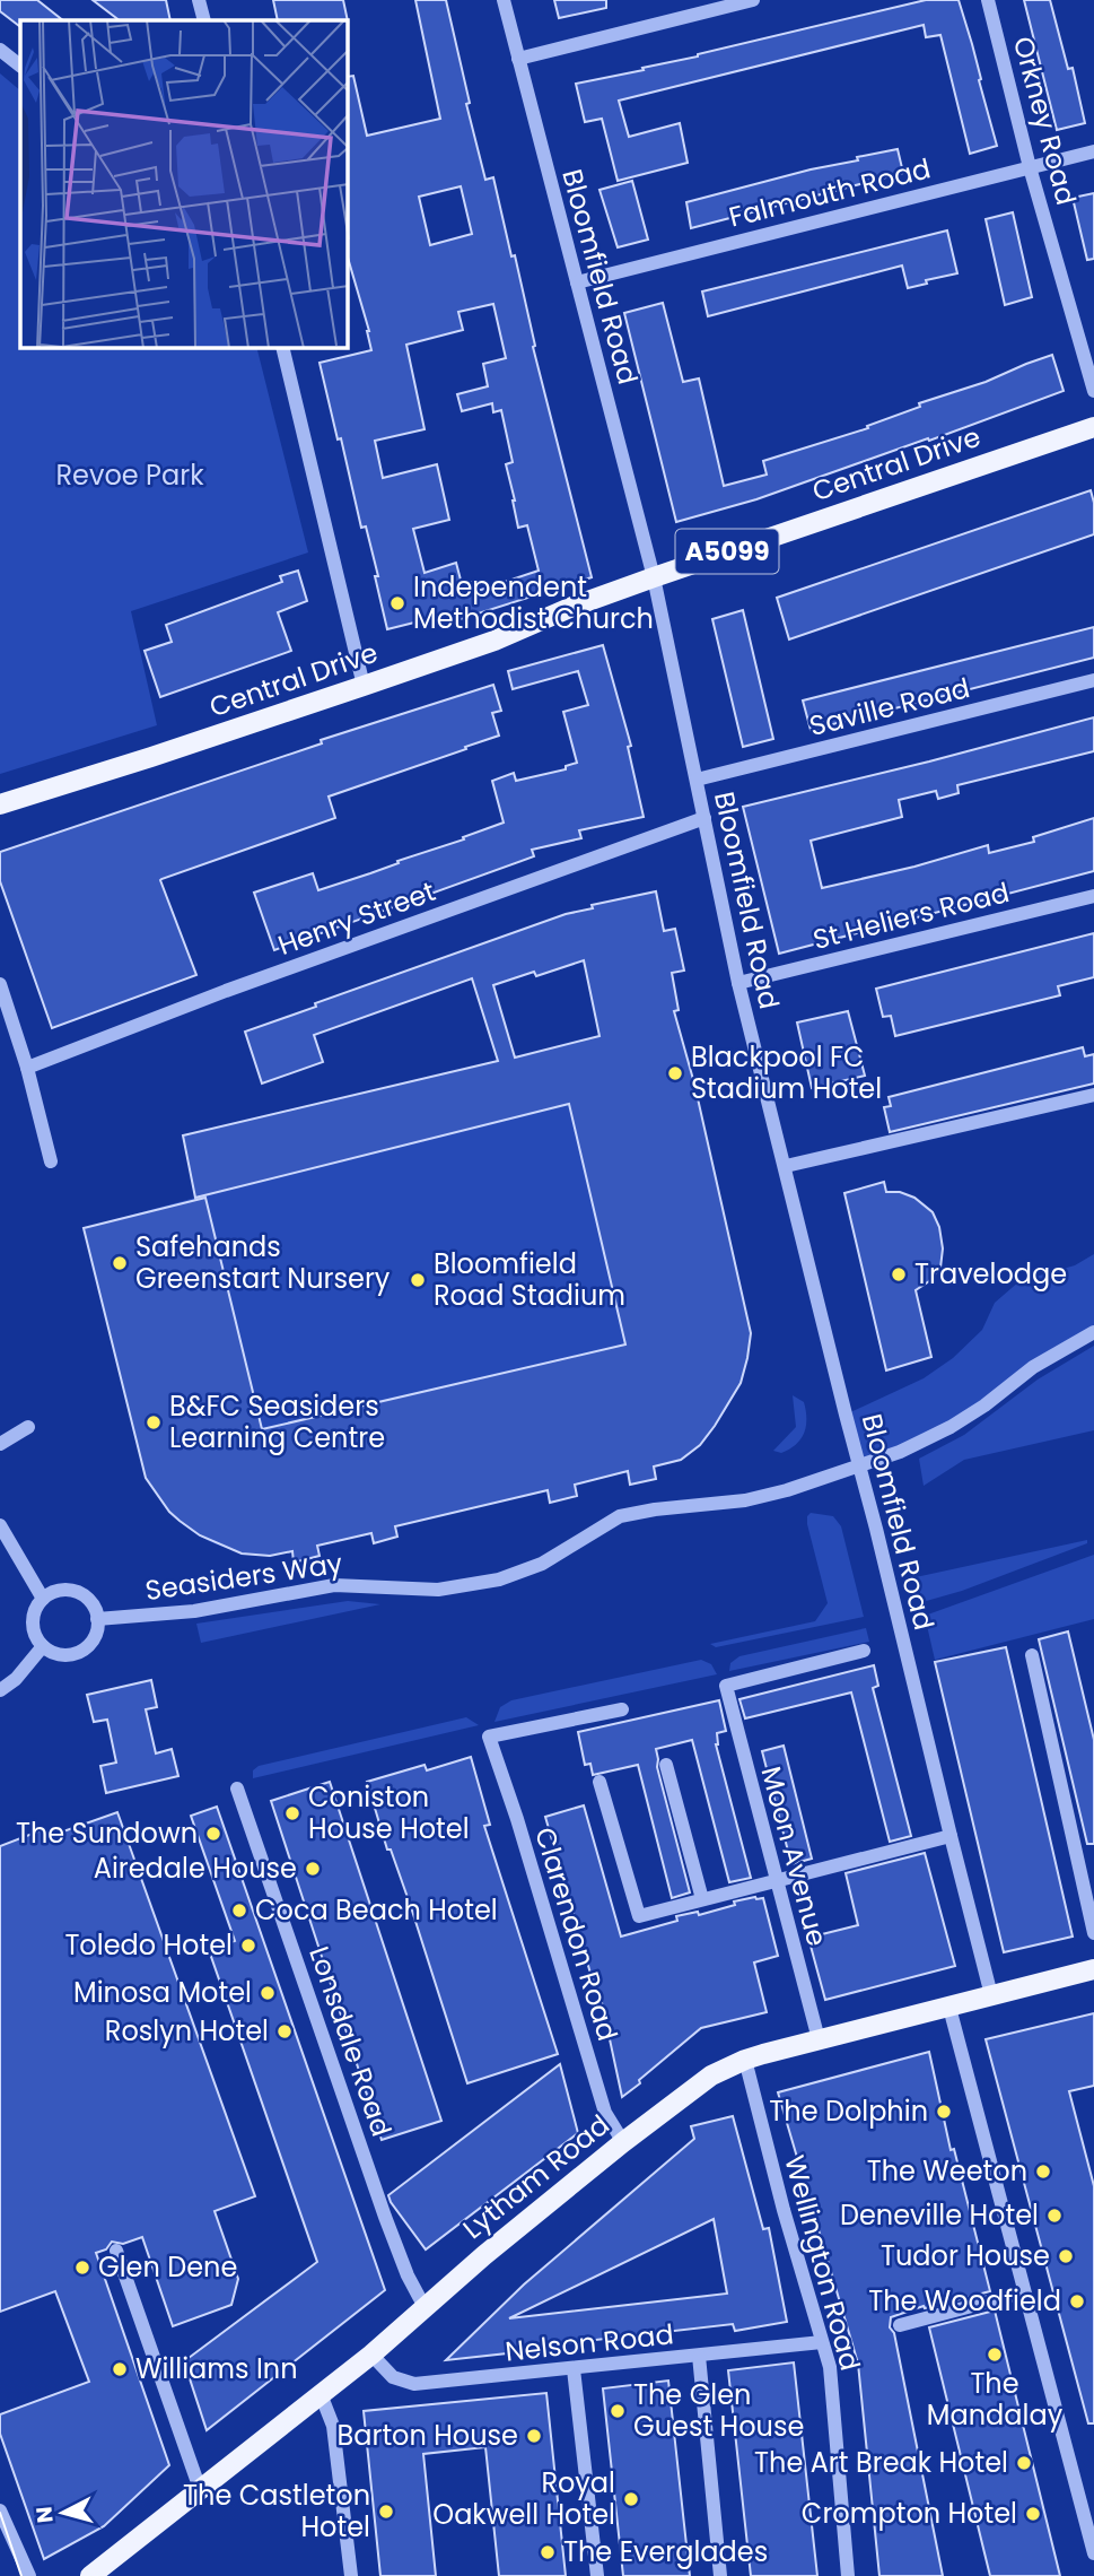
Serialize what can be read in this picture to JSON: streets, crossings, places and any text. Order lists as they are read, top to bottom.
{
  "streets": {
    "main road": ["Central Drive", "A5099", "Lytham Road"],
    "street": [
      "Orkney Road",
      "Falmouth Road",
      "Bloomfield Road",
      "Saville Road",
      "St Heliers Road",
      "Henry Street",
      "Seasiders Way",
      "Moon Avenue",
      "Clarendon Road",
      "Lonsdale Road",
      "Wellington Road",
      "Nelson Road"
    ]
  },
  "crossings": [
    ["Orkney Road", "Falmouth Road"],
    ["Falmouth Road", "Bloomfield Road"],
    ["Bloomfield Road", "Central Drive"],
    ["Bloomfield Road", "Saville Road"],
    ["Bloomfield Road", "St Heliers Road"],
    ["Bloomfield Road", "Henry Street"],
    ["Bloomfield Road", "Seasiders Way"],
    ["Bloomfield Road", "Lytham Road"],
    ["Moon Avenue", "Lytham Road"],
    ["Clarendon Road", "Lytham Road"],
    ["Lonsdale Road", "Lytham Road"],
    ["Lytham Road", "Wellington Road"],
    ["Lytham Road", "Nelson Road"],
    ["Wellington Road", "Nelson Road"]
  ],
  "parks": ["Revoe Park"],
  "places": [
    "Independent Methodist Church",
    "Blackpool FC Stadium Hotel",
    "Safehands Greenstart Nursery",
    "Travelodge",
    "Bloomfield Road Stadium",
    "B&FC Seasiders Learning Centre",
    "Coniston House Hotel",
    "The Sundown",
    "Airedale House",
    "Coca Beach Hotel",
    "Toledo Hotel",
    "Minosa Motel",
    "Roslyn Hotel",
    "The Dolphin",
    "The Weeton",
    "Deneville Hotel",
    "Tudor House",
    "Glen Dene",
    "The Woodfield",
    "The Mandalay",
    "Williams Inn",
    "The Glen Guest House",
    "Barton House",
    "The Art Break Hotel",
    "Royal Oakwell Hotel",
    "The Castleton Hotel",
    "Crompton Hotel",
    "The Everglades"
  ],
  "north": "left"
}
